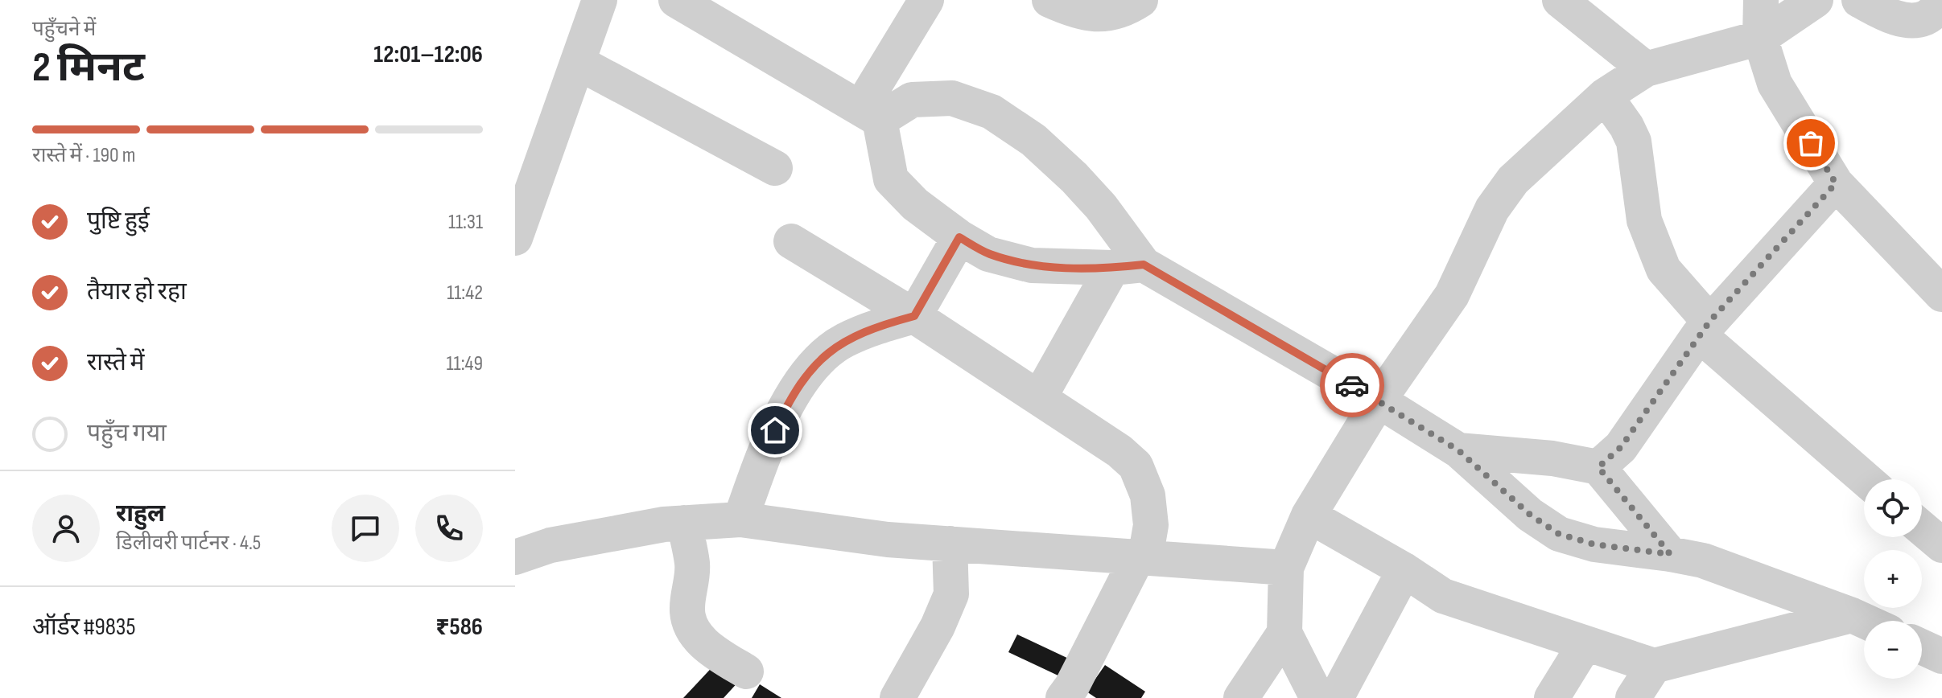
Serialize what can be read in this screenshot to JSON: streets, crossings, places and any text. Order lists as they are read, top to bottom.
{
  "page": {
    "heading": ["2 मिनट", "पहुँचने में", "12:01–12:06"],
    "panel": [
      "राहुल",
      "डिलीवरी पार्टनर · 4.5",
      "ऑर्डर #9835",
      "₹586"
    ],
    "bar": "रास्ते में · 190 m",
    "list": [
      ["पुष्टि हुई", "11:31"],
      ["तैयार हो रहा", "11:42"],
      ["रास्ते में", "11:49"],
      "पहुँच गया"
    ],
    "map_buttons": ["+", "−"]
  }
}
